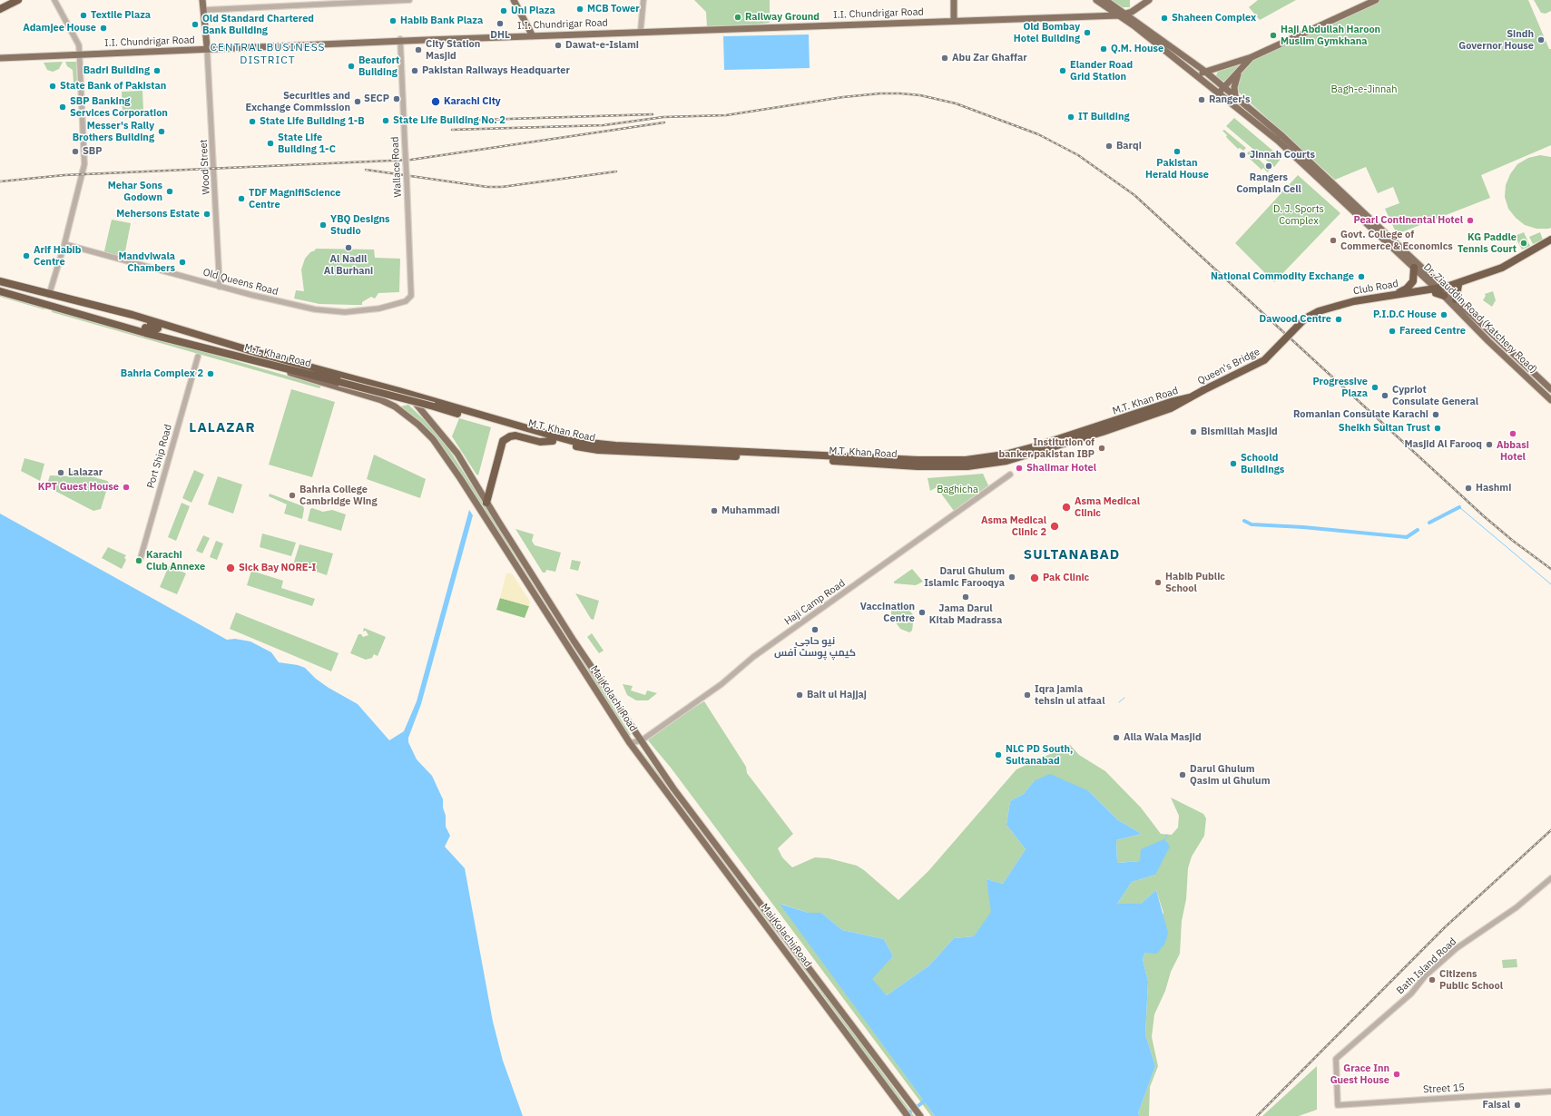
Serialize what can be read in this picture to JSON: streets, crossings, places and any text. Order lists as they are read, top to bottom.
{
  "streets": {
    "highway": ["Club Road", "M.T. Khan Road", "Queen's Bridge"],
    "main road": ["I.I. Chundrigar Road", "Dr. Ziauddin Road (Katchery Road)", "Mai Kolachi Road"],
    "street": [
      "Wood Street",
      "Wallace Road",
      "Old Queens Road",
      "Port Ship Road",
      "Haji Camp Road",
      "Bath Island Road",
      "Street 15"
    ]
  },
  "crossings": [
    ["I.I. Chundrigar Road", "Wood Street"],
    ["I.I. Chundrigar Road", "Wallace Road"],
    ["I.I. Chundrigar Road", "Dr. Ziauddin Road (Katchery Road)"],
    ["Wood Street", "Old Queens Road"],
    ["Wallace Road", "Old Queens Road"],
    ["Club Road", "Dr. Ziauddin Road (Katchery Road)"],
    ["Club Road", "Queen's Bridge"],
    ["M.T. Khan Road", "Queen's Bridge"],
    ["M.T. Khan Road", "Mai Kolachi Road"],
    ["Haji Camp Road", "Mai Kolachi Road"],
    ["Bath Island Road", "Street 15"]
  ],
  "districts": ["CENTRAL BUSINESS DISTRICT", "LALAZAR", "SULTANABAD"],
  "parks": ["Bagh-e-Jinnah", "D. J. Sports Complex", "Baghicha"],
  "places": [
    "MCB Tower",
    "Uni Plaza",
    "Textile Plaza",
    "Railway Ground",
    "Shaheen Complex",
    "Habib Bank Plaza",
    "DHL",
    "Old Standard Chartered Bank Building",
    "Adamjee House",
    "Old Bombay Hotel Building",
    "Haji Abdullah Haroon Muslim Gymkhana",
    "Sindh Governor House",
    "Dawat-e-Islami",
    "Q.M. House",
    "City Station Masjid",
    "Abu Zar Ghaffar",
    "Beaufort Building",
    "Badri Building",
    "Pakistan Railways Headquarter",
    "Elander Road Grid Station",
    "State Bank of Pakistan",
    "SECP",
    "Ranger's",
    "Securities and Exchange Commission",
    "Karachi City",
    "SBP Banking Services Corporation",
    "IT Building",
    "State Life Building No. 2",
    "State Life Building 1-B",
    "Messer's Rally Brothers Building",
    "State Life Building 1-C",
    "Barqi",
    "SBP",
    "Pakistan Herald House",
    "Jinnah Courts",
    "Rangers Complain Cell",
    "Mehar Sons Godown",
    "TDF MagnifiScience Centre",
    "Mehersons Estate",
    "Pearl Continental Hotel",
    "YBQ Designs Studio",
    "Govt. College of Commerce & Economics",
    "KG Paddle Tennis Court",
    "Al Nadil Al Burhani",
    "Arif Habib Centre",
    "Mandviwala Chambers",
    "National Commodity Exchange",
    "P.I.D.C House",
    "Dawood Centre",
    "Fareed Centre",
    "Bahria Complex 2",
    "Progressive Plaza",
    "Cypriot Consulate General",
    "Romanian Consulate Karachi",
    "Sheikh Sultan Trust",
    "Bismillah Masjid",
    "Abbasi Hotel",
    "Masjid Al Farooq",
    "Institution of banker pakistan IBP",
    "Schoold Buildings",
    "Shalimar Hotel",
    "Lalazar",
    "KPT Guest House",
    "Hashmi",
    "Bahria College Cambridge Wing",
    "Asma Medical Clinic",
    "Muhammadi",
    "Asma Medical Clinic 2",
    "Karachi Club Annexe",
    "Sick Bay NORE-I",
    "Darul Ghulum Islamic Farooqya",
    "Pak Clinic",
    "Habib Public School",
    "Jama Darul Kitab Madrassa",
    "Vaccination Centre",
    "نیو حاجی کیمپ پوسٹ آفس",
    "Bait ul Hajjaj",
    "Iqra jamia tehsin ul atfaal",
    "Alla Wala Masjid",
    "NLC PD South, Sultanabad",
    "Darul Ghulum Qasim ul Ghulum",
    "Citizens Public School",
    "Grace Inn Guest House",
    "Faisal"
  ]
}
